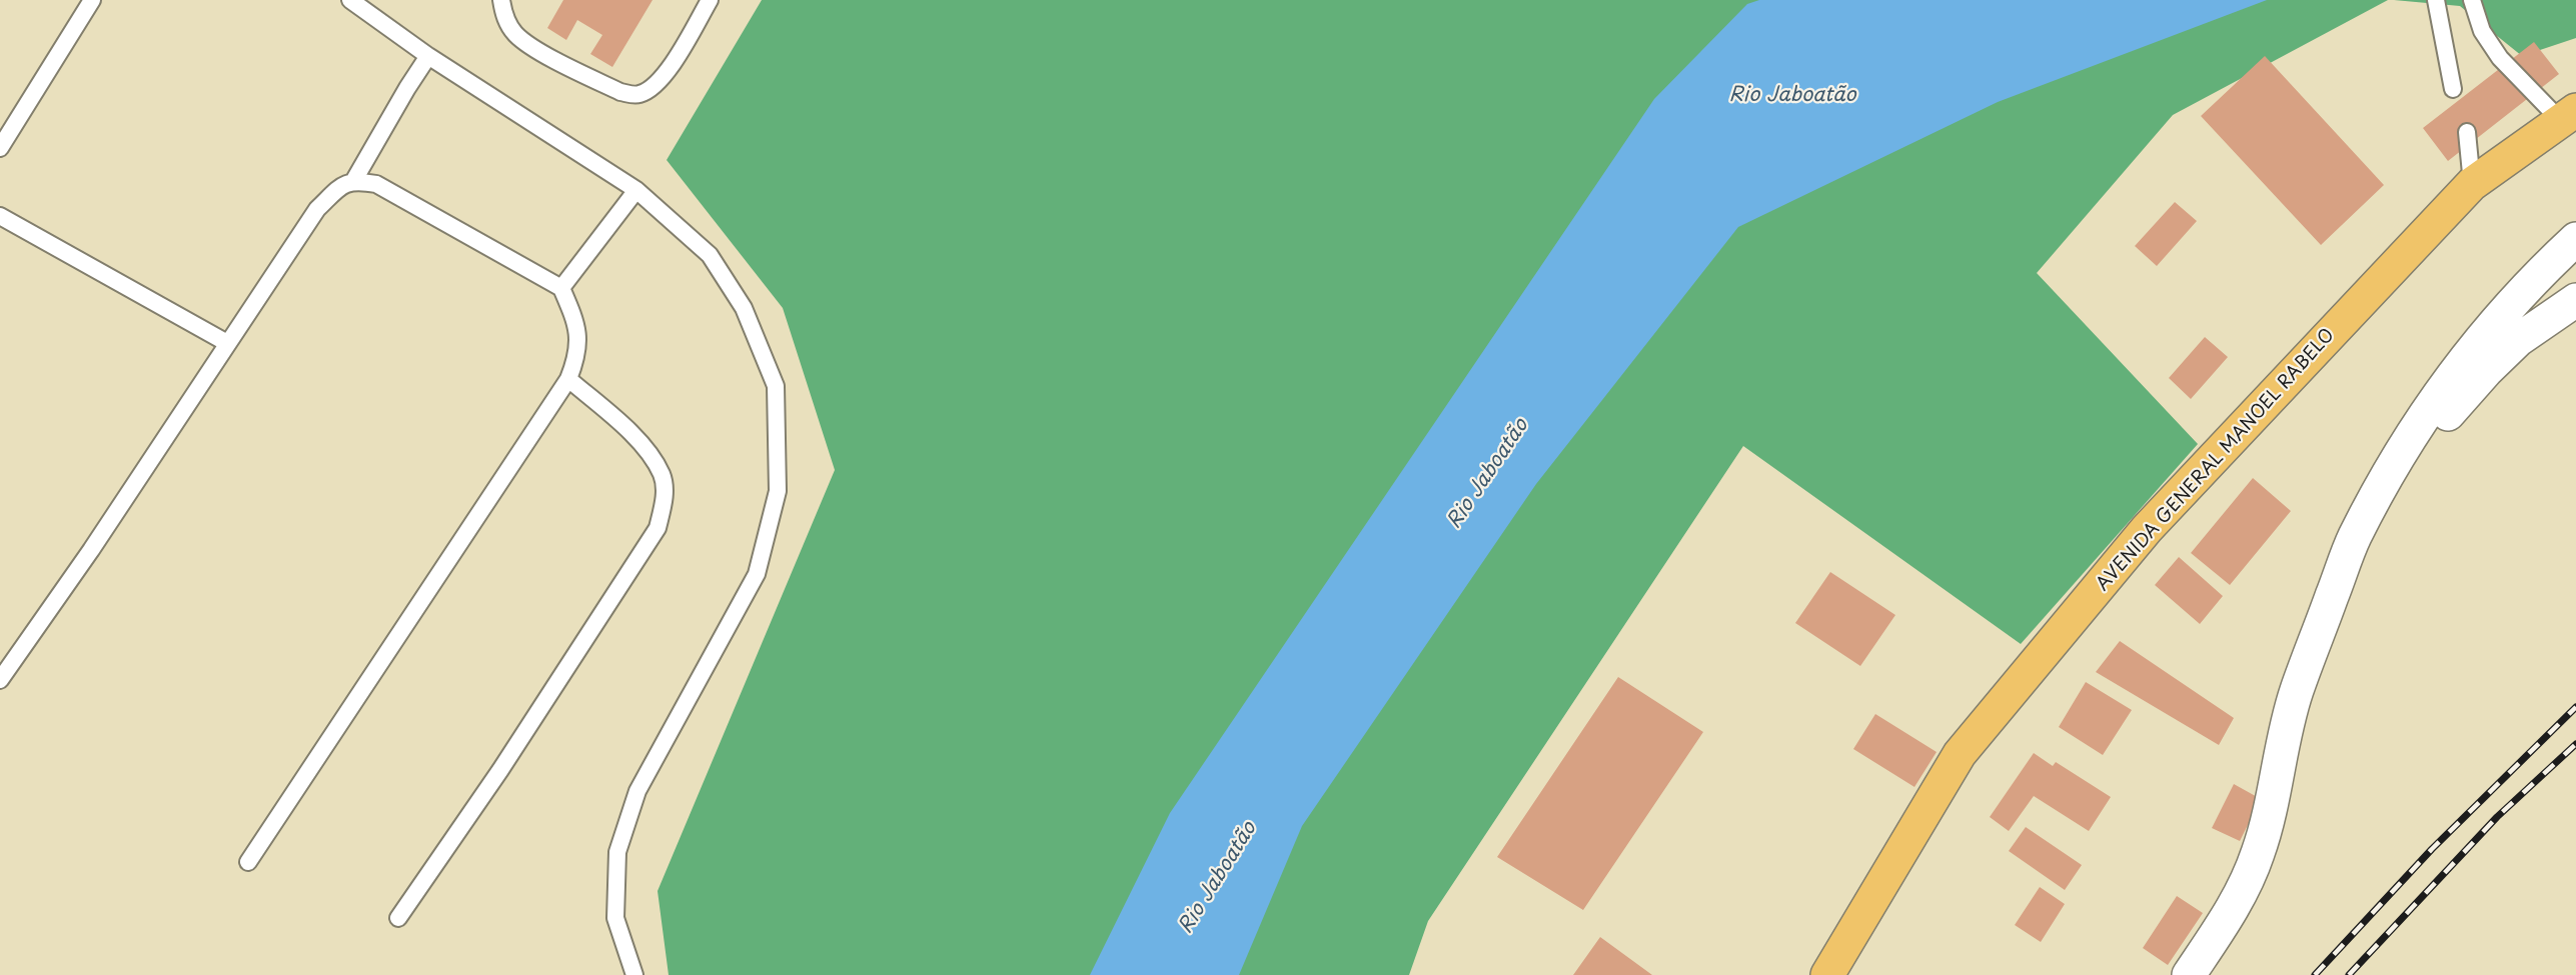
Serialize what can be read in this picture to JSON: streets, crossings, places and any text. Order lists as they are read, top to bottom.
{
  "streets": {
    "main road": ["AVENIDA GENERAL MANOEL RABELO"]
  },
  "water": ["Rio Jaboatão"]
}
